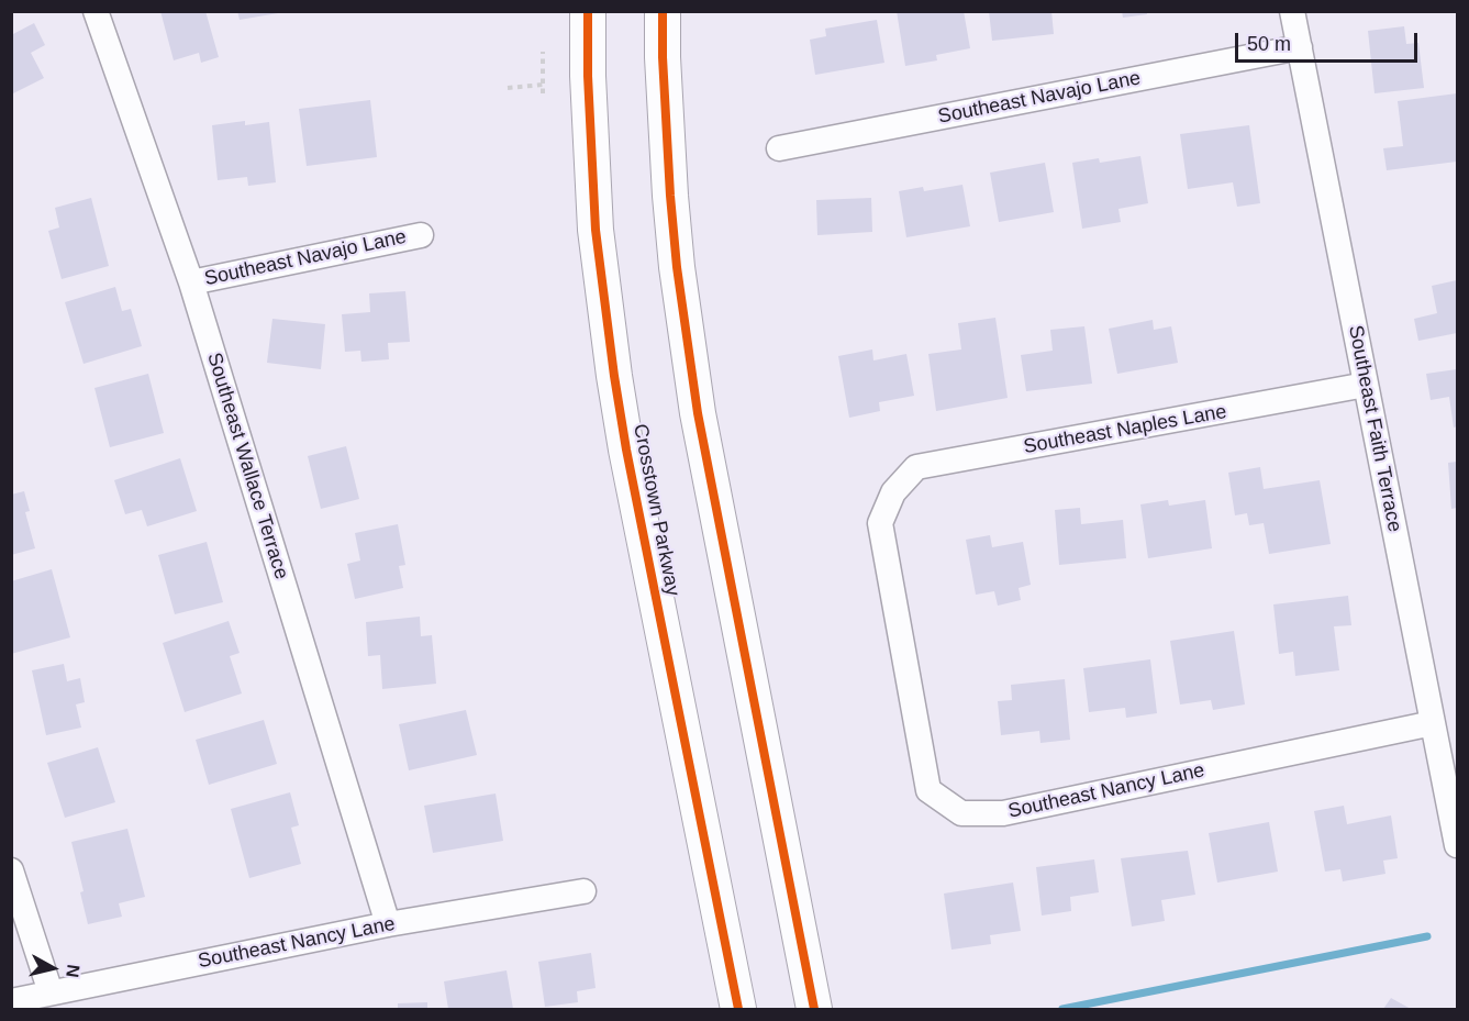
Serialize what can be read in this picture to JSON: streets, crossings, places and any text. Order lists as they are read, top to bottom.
{
  "streets": {
    "main road": ["Crosstown Parkway"],
    "street": [
      "Southeast Navajo Lane",
      "Southeast Faith Terrace",
      "Southeast Naples Lane",
      "Southeast Wallace Terrace",
      "Southeast Nancy Lane"
    ]
  },
  "crossings": [
    ["Southeast Navajo Lane", "Southeast Faith Terrace"],
    ["Southeast Navajo Lane", "Southeast Wallace Terrace"],
    ["Southeast Faith Terrace", "Southeast Naples Lane"],
    ["Southeast Faith Terrace", "Southeast Nancy Lane"],
    ["Southeast Naples Lane", "Southeast Nancy Lane"],
    ["Southeast Wallace Terrace", "Southeast Nancy Lane"]
  ],
  "scale_bar": "50 m",
  "north": "right"
}
